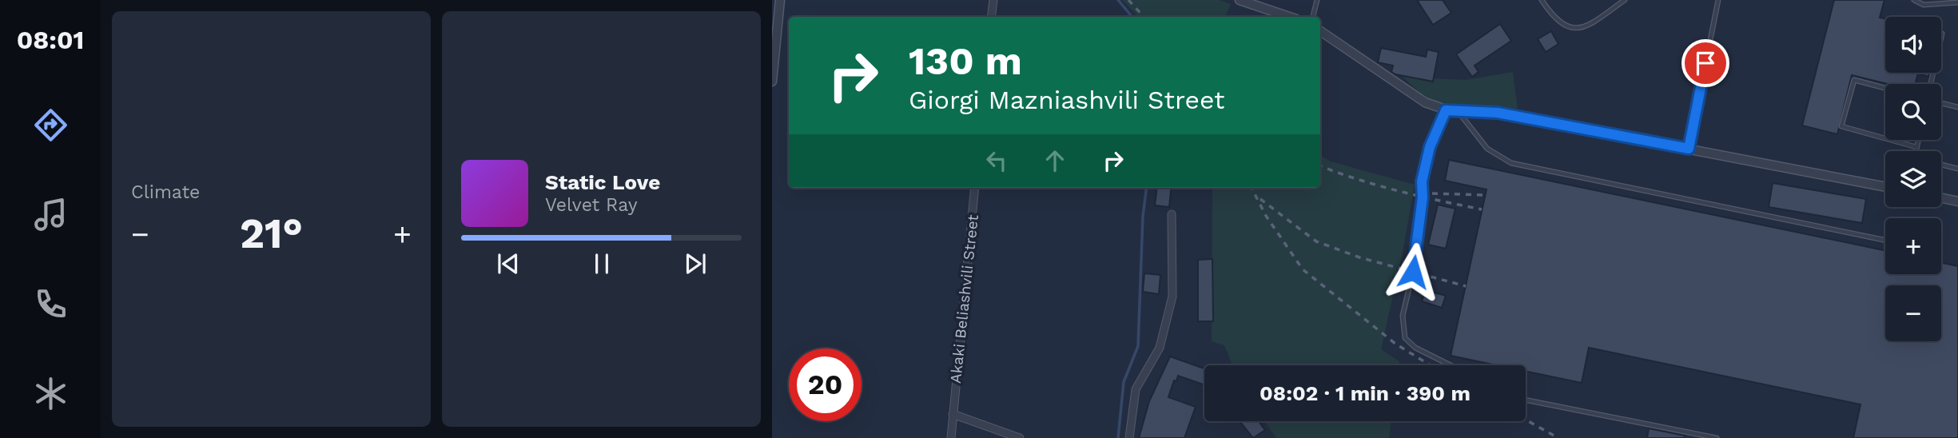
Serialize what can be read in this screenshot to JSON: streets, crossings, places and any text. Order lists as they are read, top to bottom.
{
  "streets": {
    "street": ["Akaki Beliashvili Street"]
  },
  "page": {
    "tabs": "08:01",
    "tile": "Climate",
    "map_buttons": ["+", "−"],
    "turn": ["130 m", "Giorgi Mazniashvili Street"],
    "song": ["Static Love", "Velvet Ray"],
    "heat": ["−", "21°", "+"],
    "limit": "20",
    "trip": "08:02 · 1 min · 390 m"
  }
}
